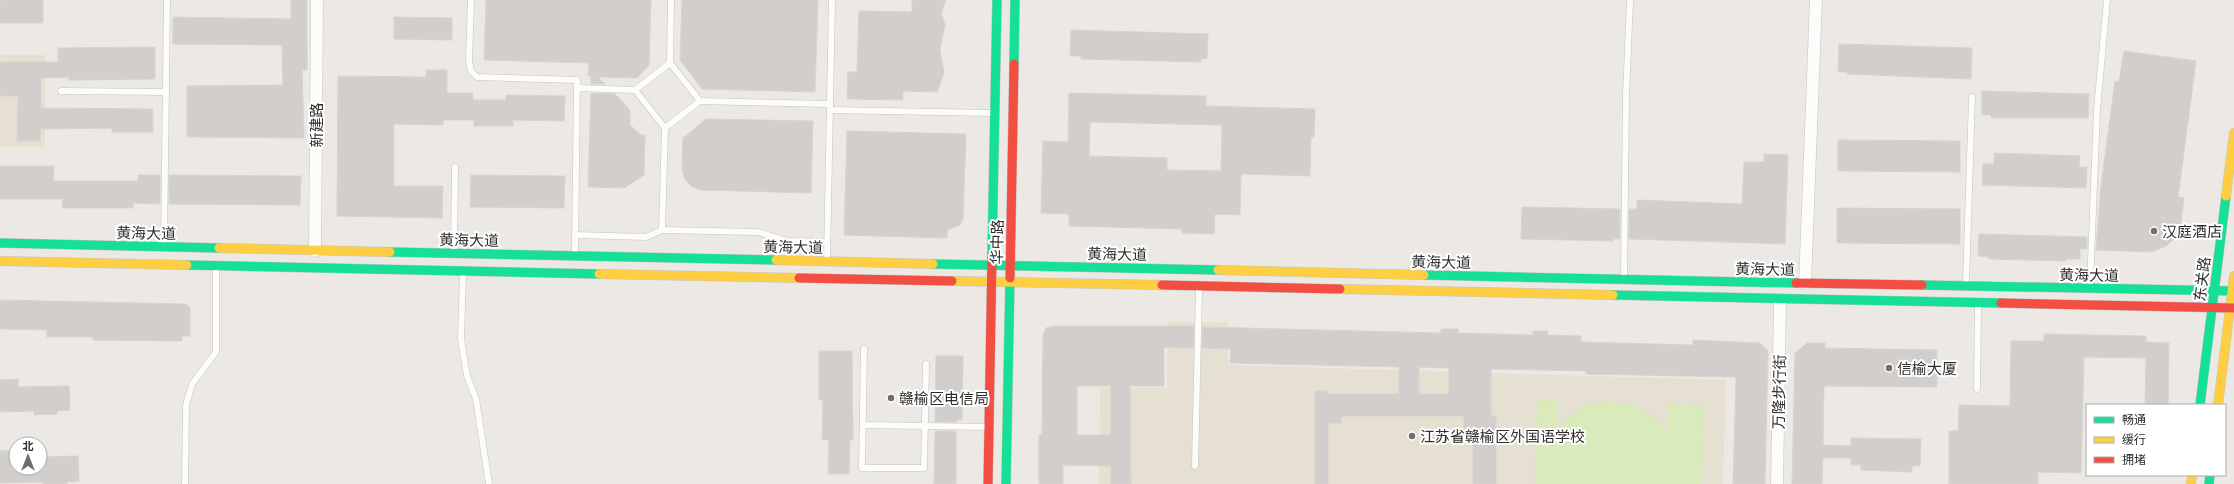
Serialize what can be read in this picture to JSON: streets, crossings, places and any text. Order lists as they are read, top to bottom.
{
  "streets": {
    "main road": ["黄海大道", "华中路", "东关路"],
    "street": ["新建路", "万隆步行街"]
  },
  "crossings": [
    ["新建路", "黄海大道"],
    ["黄海大道", "华中路"],
    ["黄海大道", "东关路"],
    ["黄海大道", "万隆步行街"]
  ],
  "places": [
    "汉庭酒店",
    "信榆大厦",
    "赣榆区电信局",
    "江苏省赣榆区外国语学校"
  ],
  "legend": ["畅通", "缓行", "拥堵"],
  "north": "top"
}
